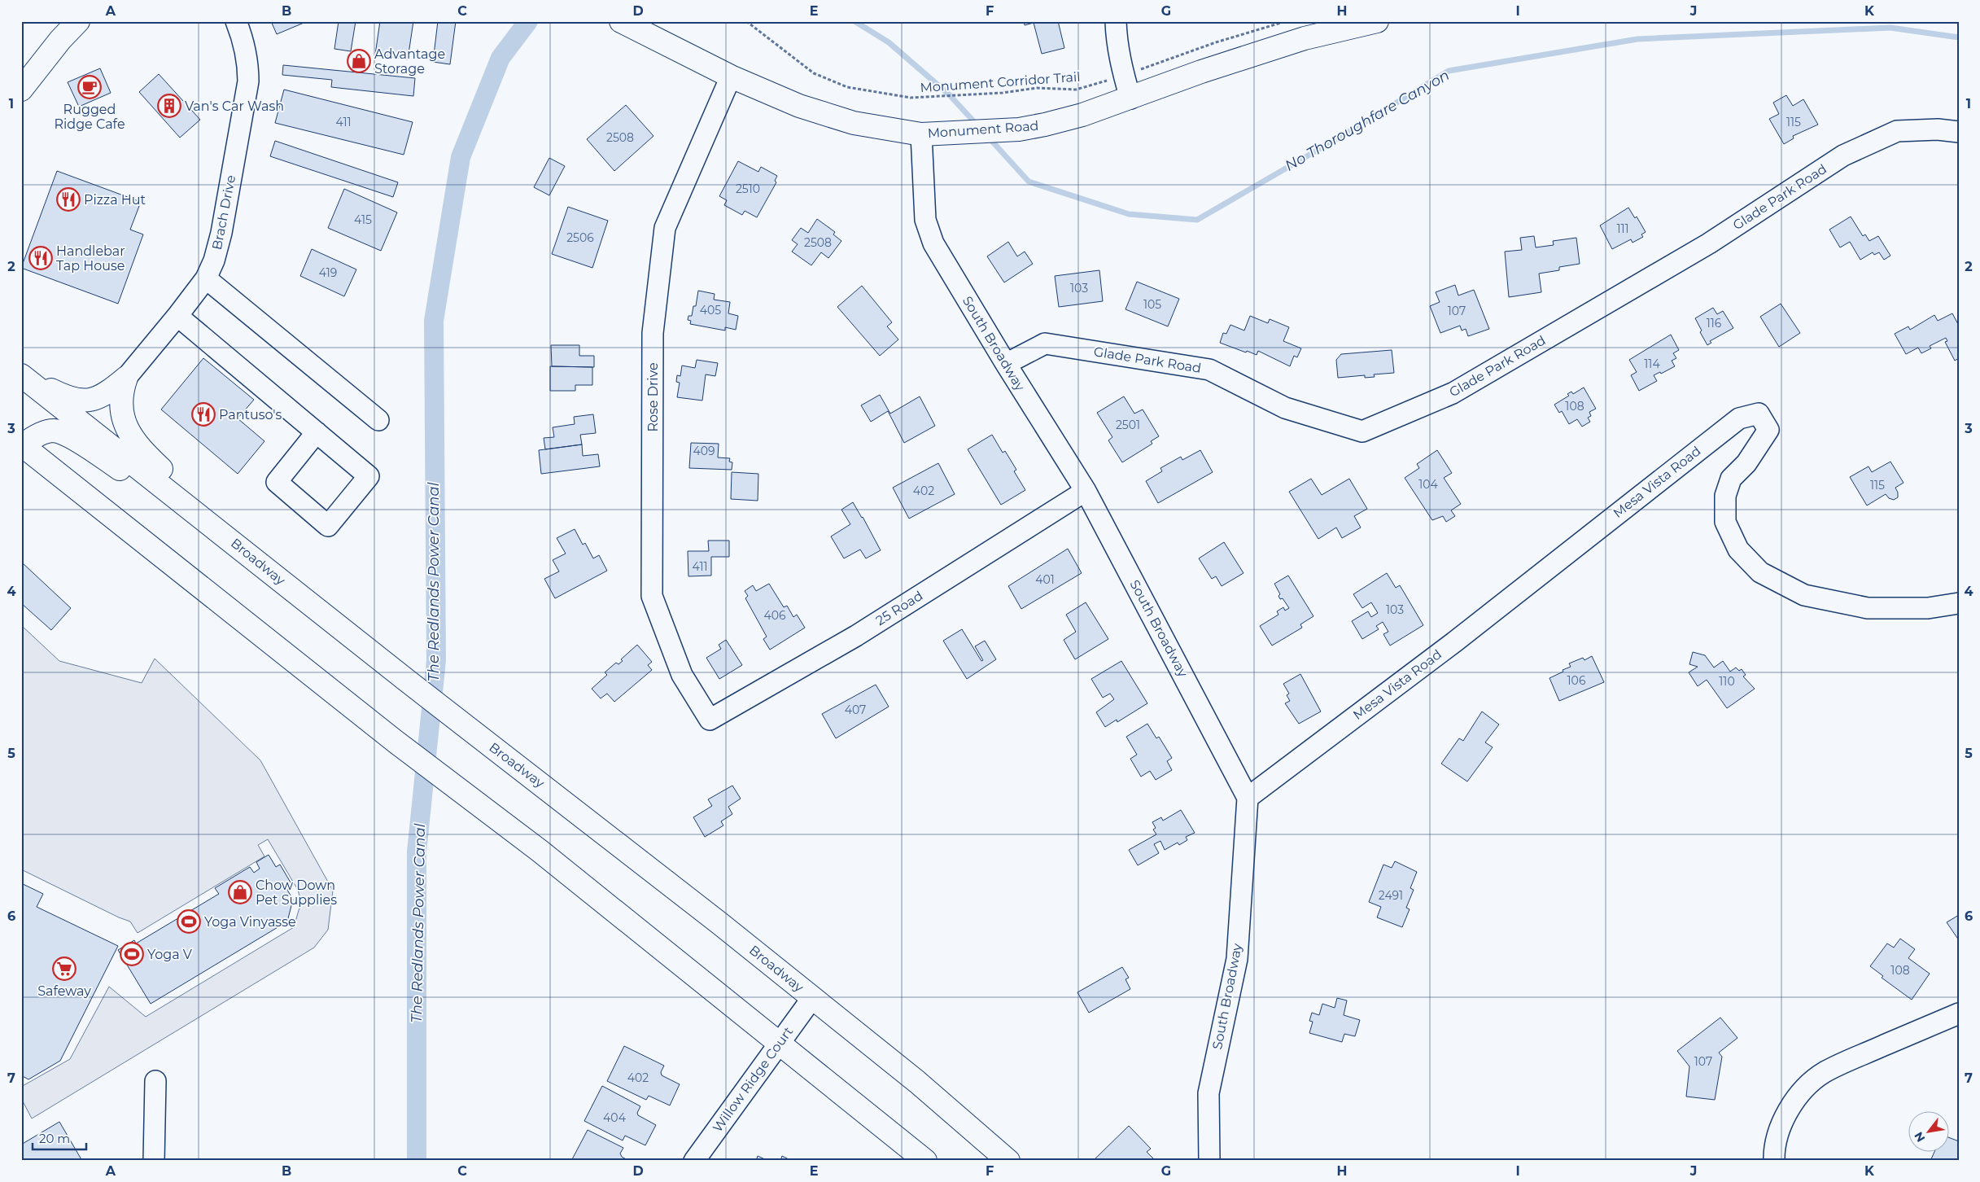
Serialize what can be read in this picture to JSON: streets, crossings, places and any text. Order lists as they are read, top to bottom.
{
  "streets": {
    "main road": ["Monument Road", "Broadway"],
    "street": [
      "Glade Park Road",
      "Brach Drive",
      "South Broadway",
      "Rose Drive",
      "Mesa Vista Road",
      "25 Road",
      "Willow Ridge Court"
    ],
    "path": ["Monument Corridor Trail"]
  },
  "crossings": [
    ["Monument Road", "South Broadway"],
    ["Monument Road", "Rose Drive"],
    ["Glade Park Road", "South Broadway"],
    ["South Broadway", "Mesa Vista Road"],
    ["South Broadway", "25 Road"],
    ["Rose Drive", "25 Road"],
    ["Broadway", "Willow Ridge Court"]
  ],
  "water": ["No Thoroughfare Canyon", "The Redlands Power Canal"],
  "places": {
    "shop": ["Advantage Storage", "Chow Down Pet Supplies"],
    "cafe": ["Rugged Ridge Cafe"],
    "building": ["Van's Car Wash"],
    "restaurant": ["Pizza Hut", "Handlebar Tap House", "Pantuso's"],
    "sports": ["Yoga Vinyasse", "Yoga V"],
    "supermarket": ["Safeway"]
  },
  "house_numbers": [
    "411",
    "115",
    "2508",
    "2510",
    "415",
    "111",
    "2506",
    "2508",
    "419",
    "103",
    "105",
    "405",
    "107",
    "116",
    "114",
    "108",
    "2501",
    "409",
    "104",
    "115",
    "402",
    "411",
    "401",
    "103",
    "406",
    "106",
    "110",
    "407",
    "2491",
    "108",
    "107",
    "402",
    "404"
  ],
  "scale_bar": "20 m",
  "north": "bottom left",
  "grid": {
    "columns": [
      "A",
      "B",
      "C",
      "D",
      "E",
      "F",
      "G",
      "H",
      "I",
      "J",
      "K"
    ],
    "rows": [
      "1",
      "2",
      "3",
      "4",
      "5",
      "6",
      "7"
    ]
  }
}
